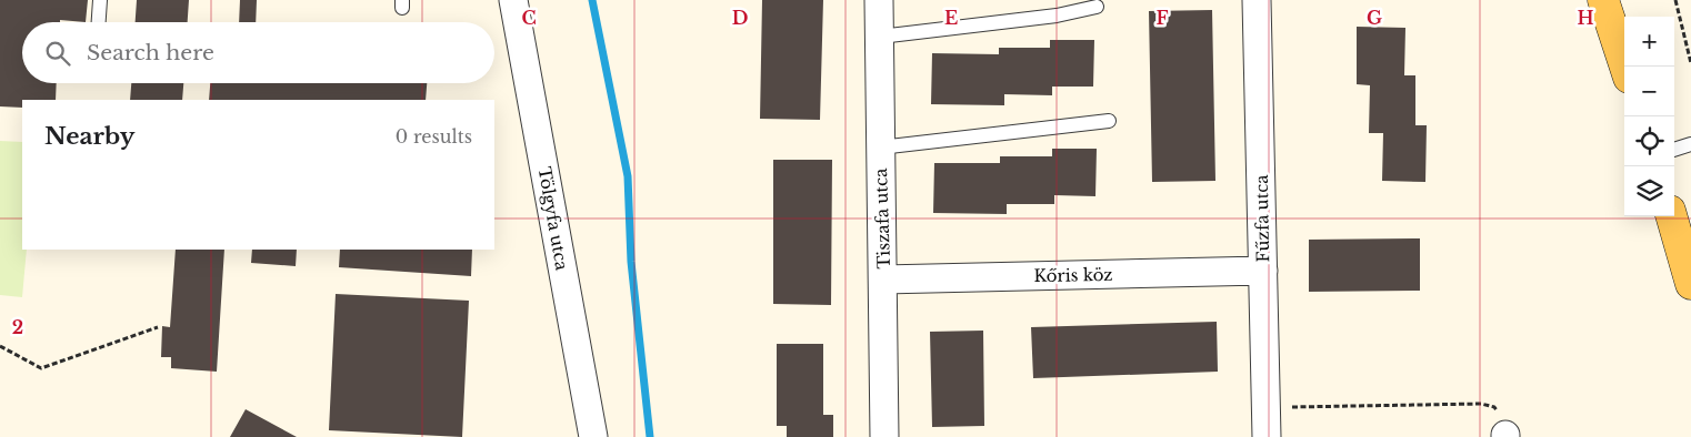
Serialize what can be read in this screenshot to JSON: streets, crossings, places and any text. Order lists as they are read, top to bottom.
{
  "streets": {
    "street": [
      "Tölgyfa utca",
      "Tiszafa utca",
      "Fűzfa utca",
      "Kőris köz"
    ]
  },
  "crossings": [
    ["Tiszafa utca", "Kőris köz"],
    ["Fűzfa utca", "Kőris köz"]
  ],
  "page": {
    "map_buttons": ["+", "−"],
    "search": "Search here",
    "heading": ["Nearby", "0 results"]
  },
  "grid": {
    "columns": [
      "C",
      "D",
      "E",
      "F",
      "G",
      "H"
    ],
    "rows": ["2"]
  }
}
